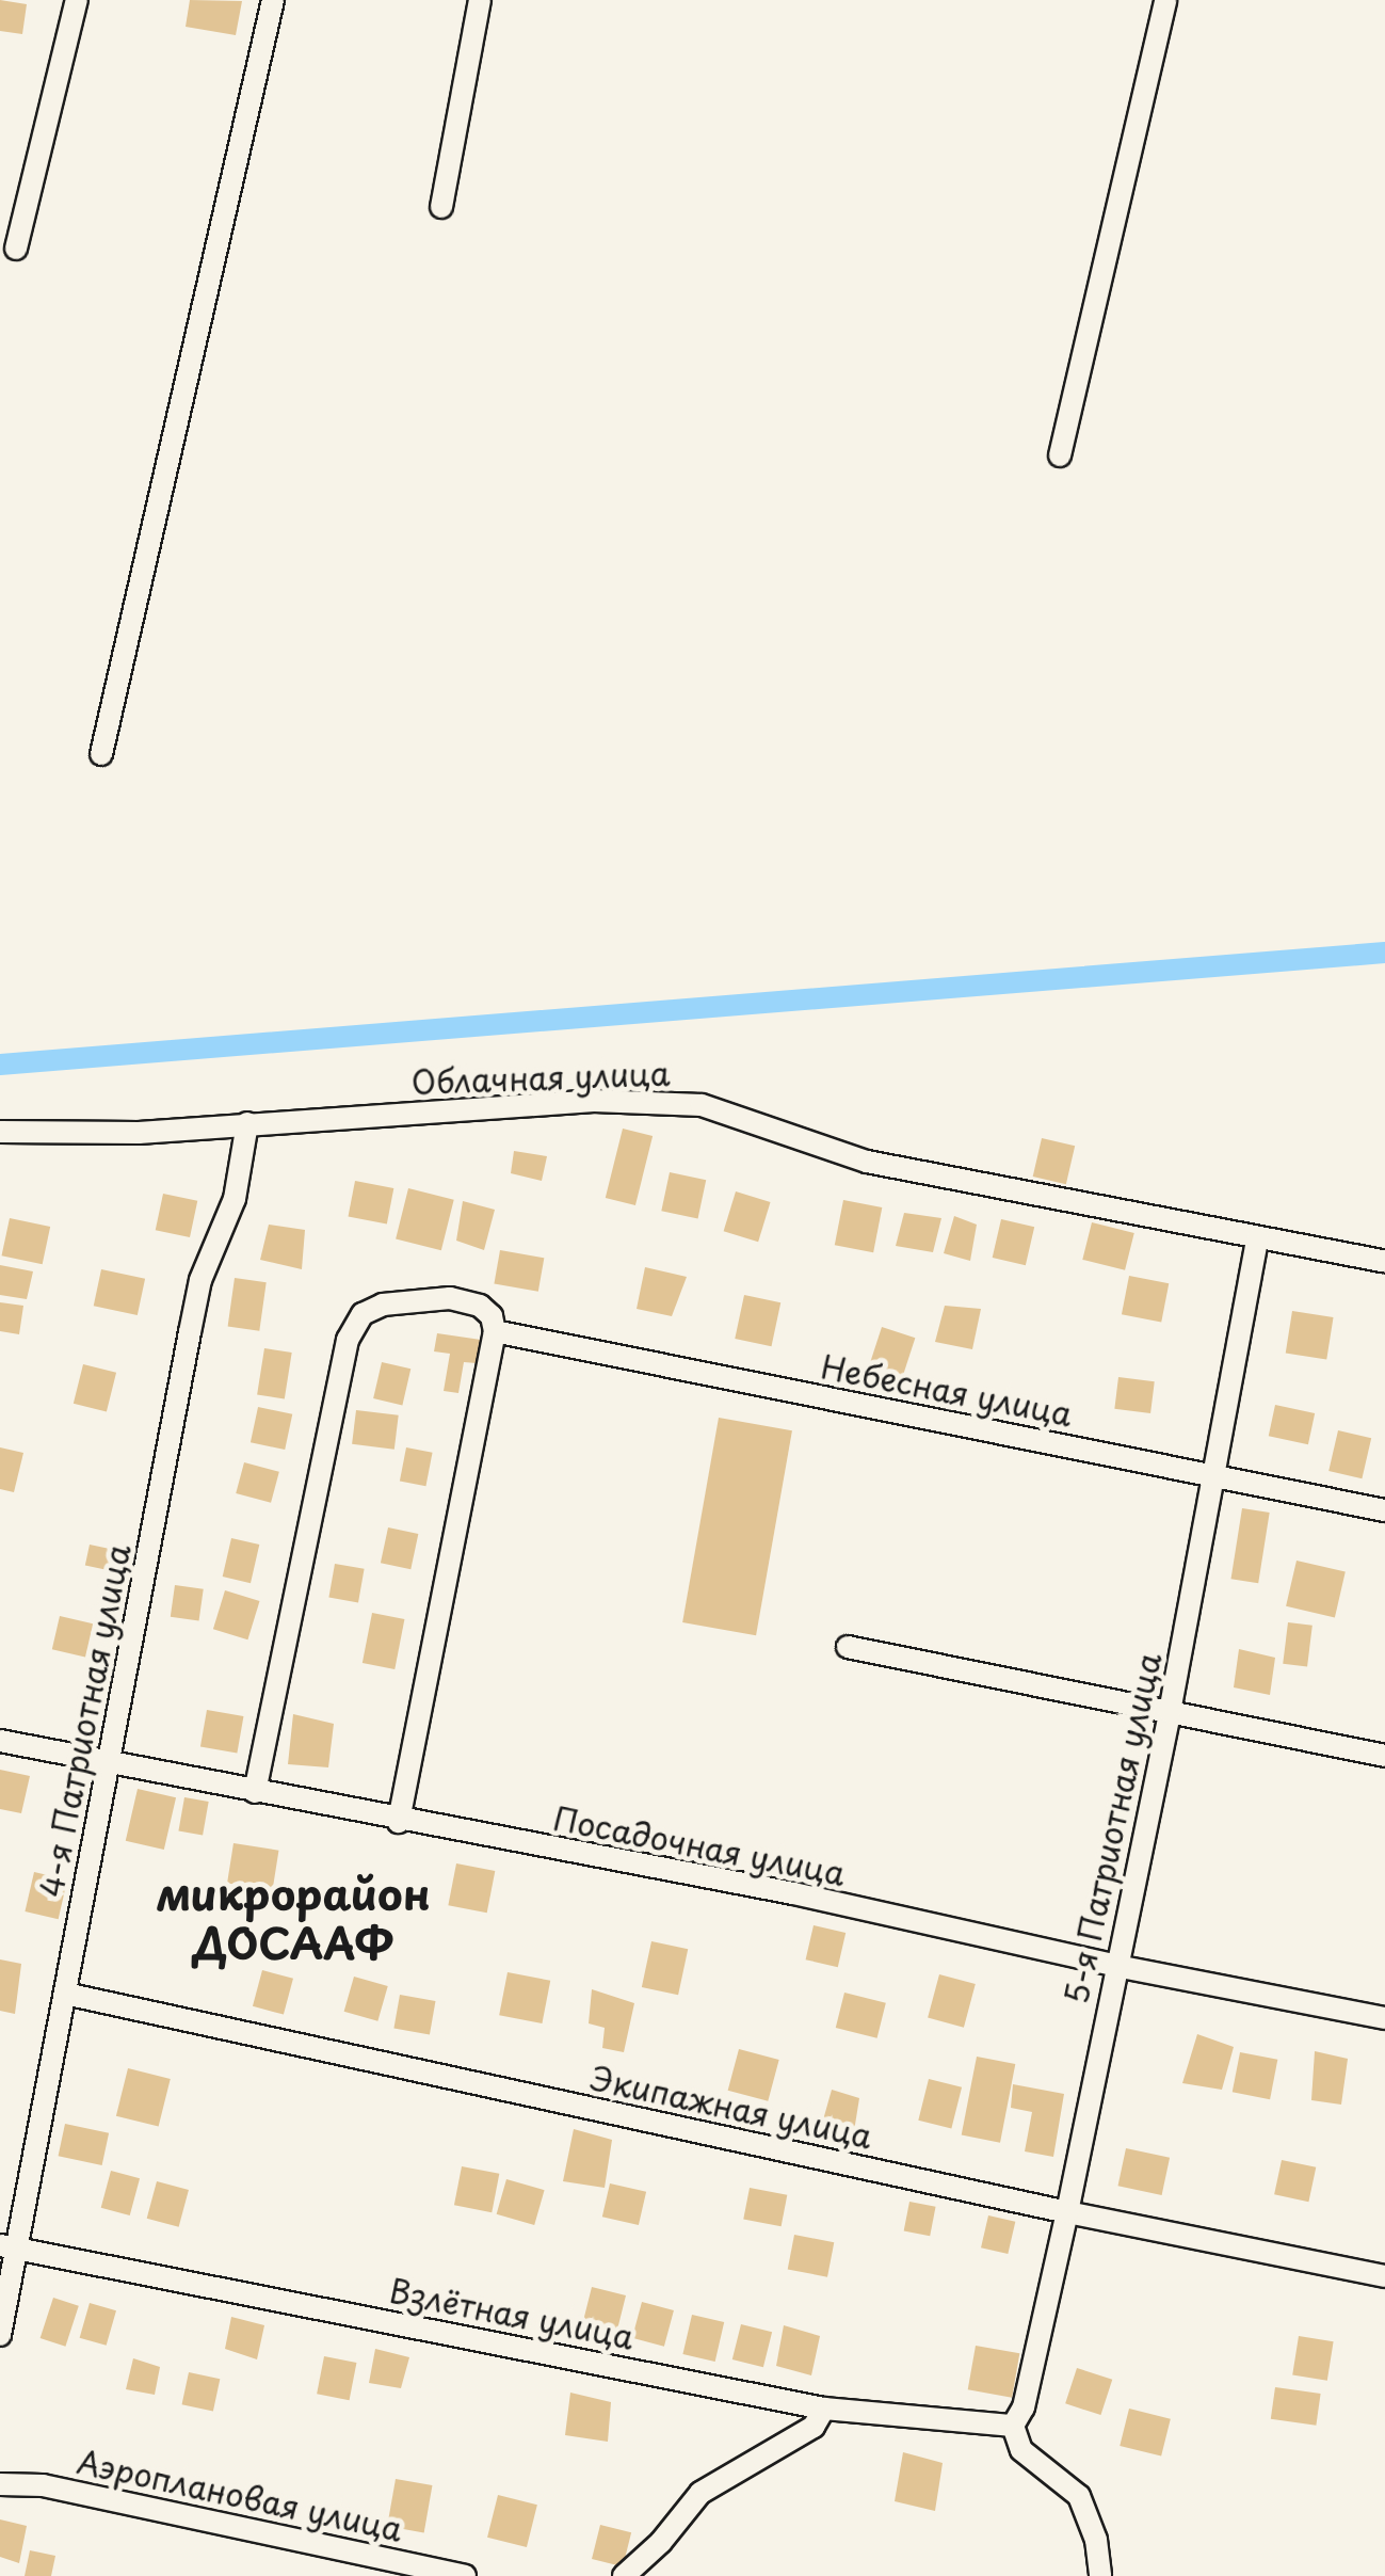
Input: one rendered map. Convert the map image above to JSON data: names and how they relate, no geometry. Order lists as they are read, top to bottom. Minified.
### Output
{"streets":{"street":["Облачная улица","Небесная улица","4-я Патриотная улица","5-я Патриотная улица","Посадочная улица","Экипажная улица","Взлётная улица","Аэроплановая улица"]},"crossings":[["Облачная улица","4-я Патриотная улица"],["Облачная улица","5-я Патриотная улица"],["Небесная улица","5-я Патриотная улица"],["4-я Патриотная улица","Посадочная улица"],["4-я Патриотная улица","Экипажная улица"],["4-я Патриотная улица","Взлётная улица"],["5-я Патриотная улица","Посадочная улица"],["5-я Патриотная улица","Экипажная улица"],["5-я Патриотная улица","Взлётная улица"]],"districts":["микрорайон ДОСААФ"]}
